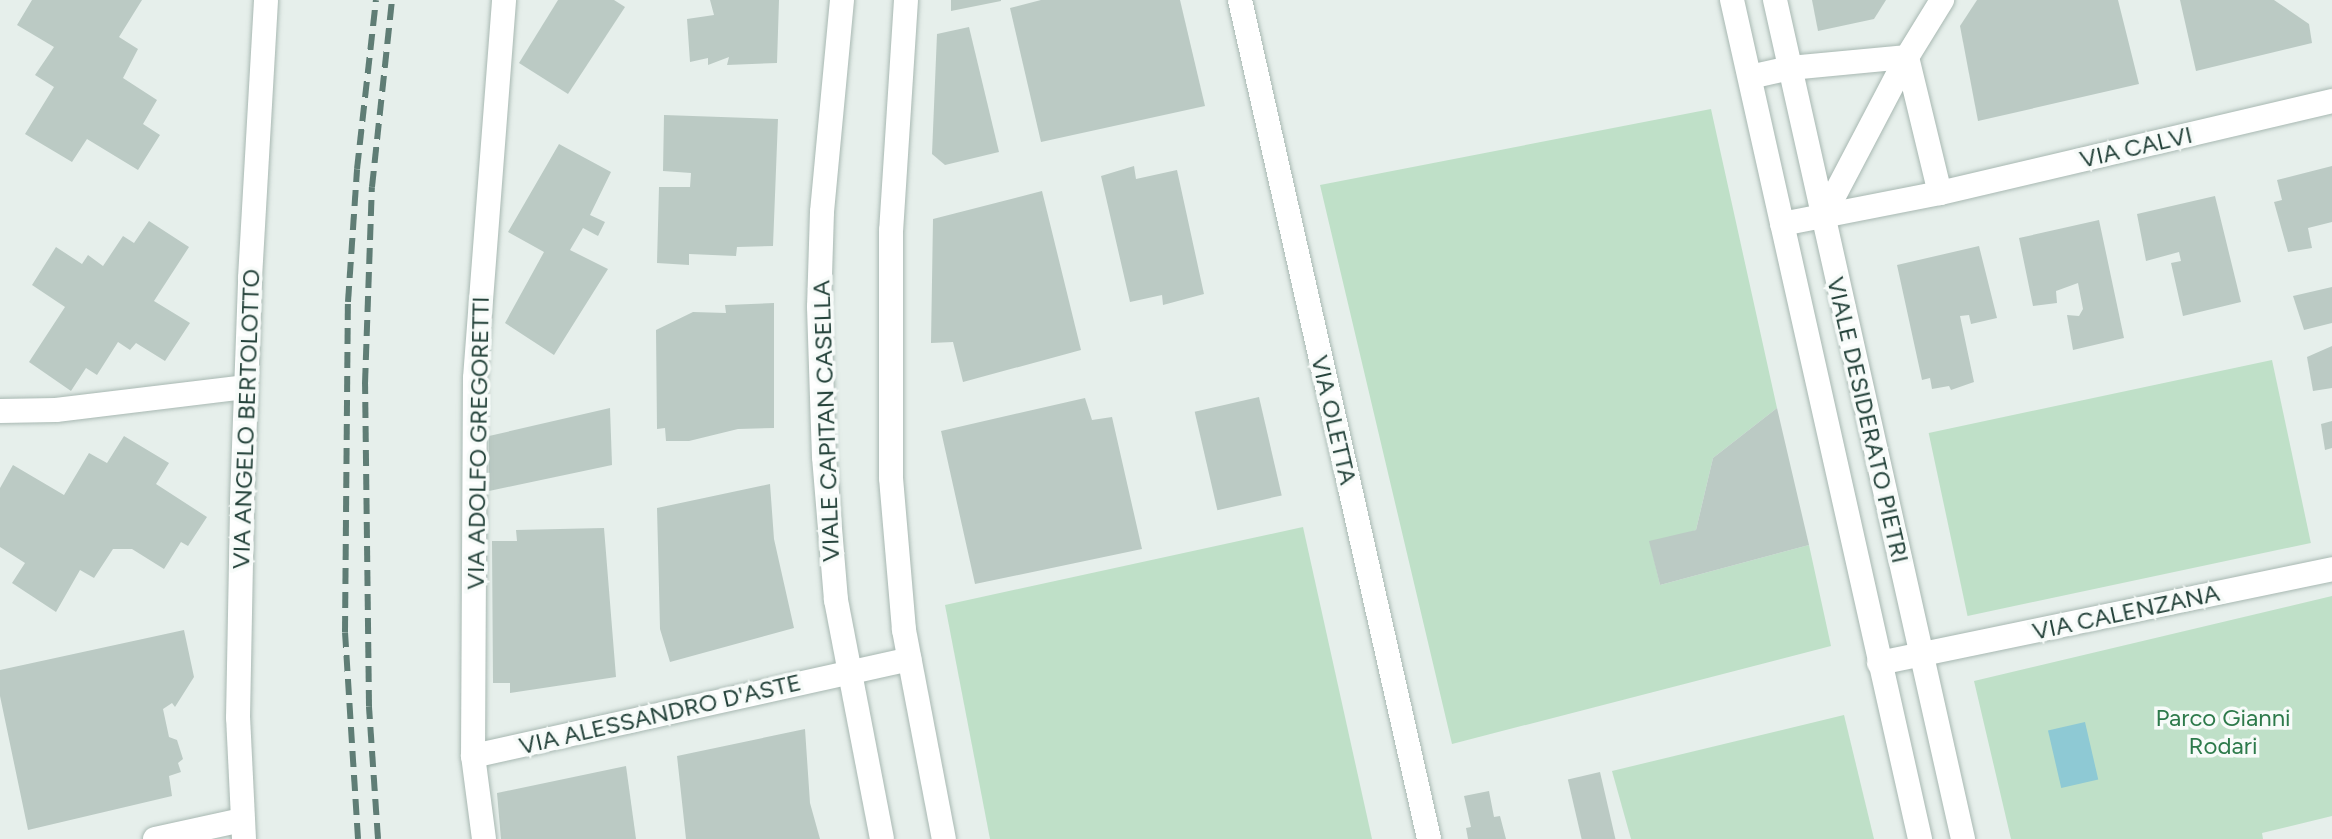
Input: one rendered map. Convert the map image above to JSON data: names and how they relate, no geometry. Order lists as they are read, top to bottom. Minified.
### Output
{"streets":{"street":["VIA CALVI","VIA ANGELO BERTOLOTTO","VIA OLETTA","VIALE DESIDERATO PIETRI","VIALE CAPITAN CASELLA","VIA ADOLFO GREGORETTI","VIA CALENZANA","VIA ALESSANDRO D'ASTE"]},"crossings":[["VIA CALVI","VIALE DESIDERATO PIETRI"],["VIALE DESIDERATO PIETRI","VIA CALENZANA"],["VIALE CAPITAN CASELLA","VIA ALESSANDRO D'ASTE"],["VIA ADOLFO GREGORETTI","VIA ALESSANDRO D'ASTE"]],"parks":["Parco Gianni Rodari"]}
